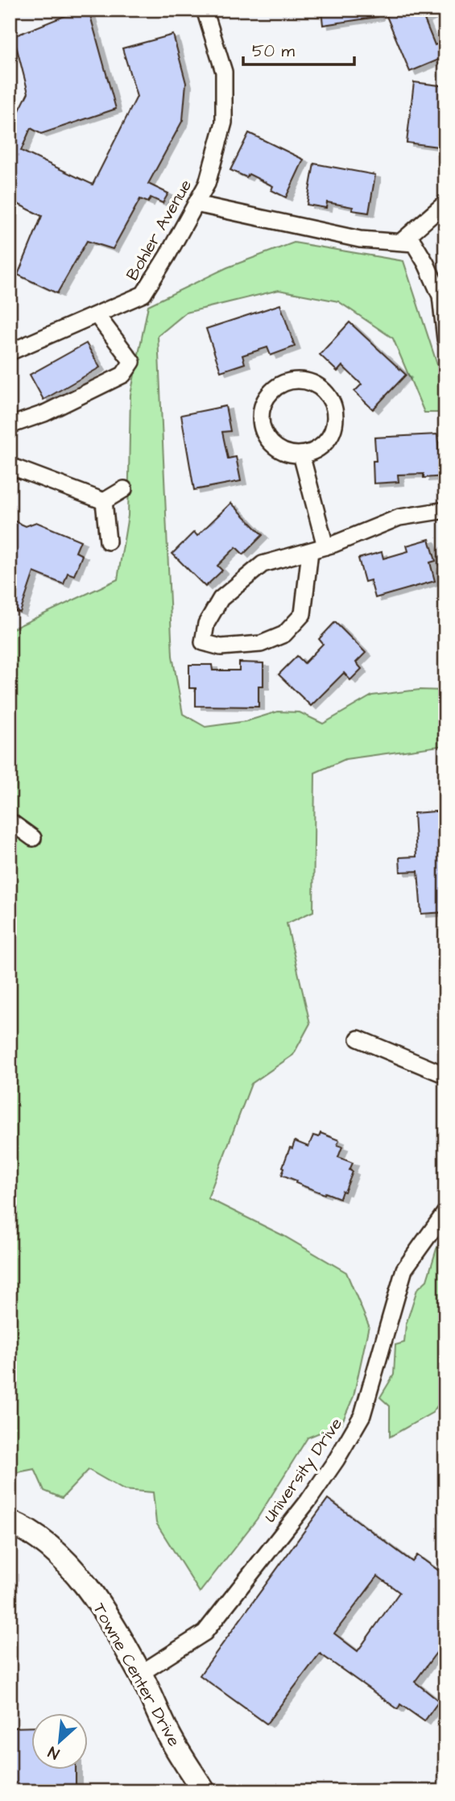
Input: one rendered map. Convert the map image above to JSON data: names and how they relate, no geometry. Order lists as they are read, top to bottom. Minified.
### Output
{"streets":{"main road":["Towne Center Drive"],"street":["Bohler Avenue","University Drive"]},"crossings":[["University Drive","Towne Center Drive"]],"scale_bar":"50 m","north":"bottom left"}
